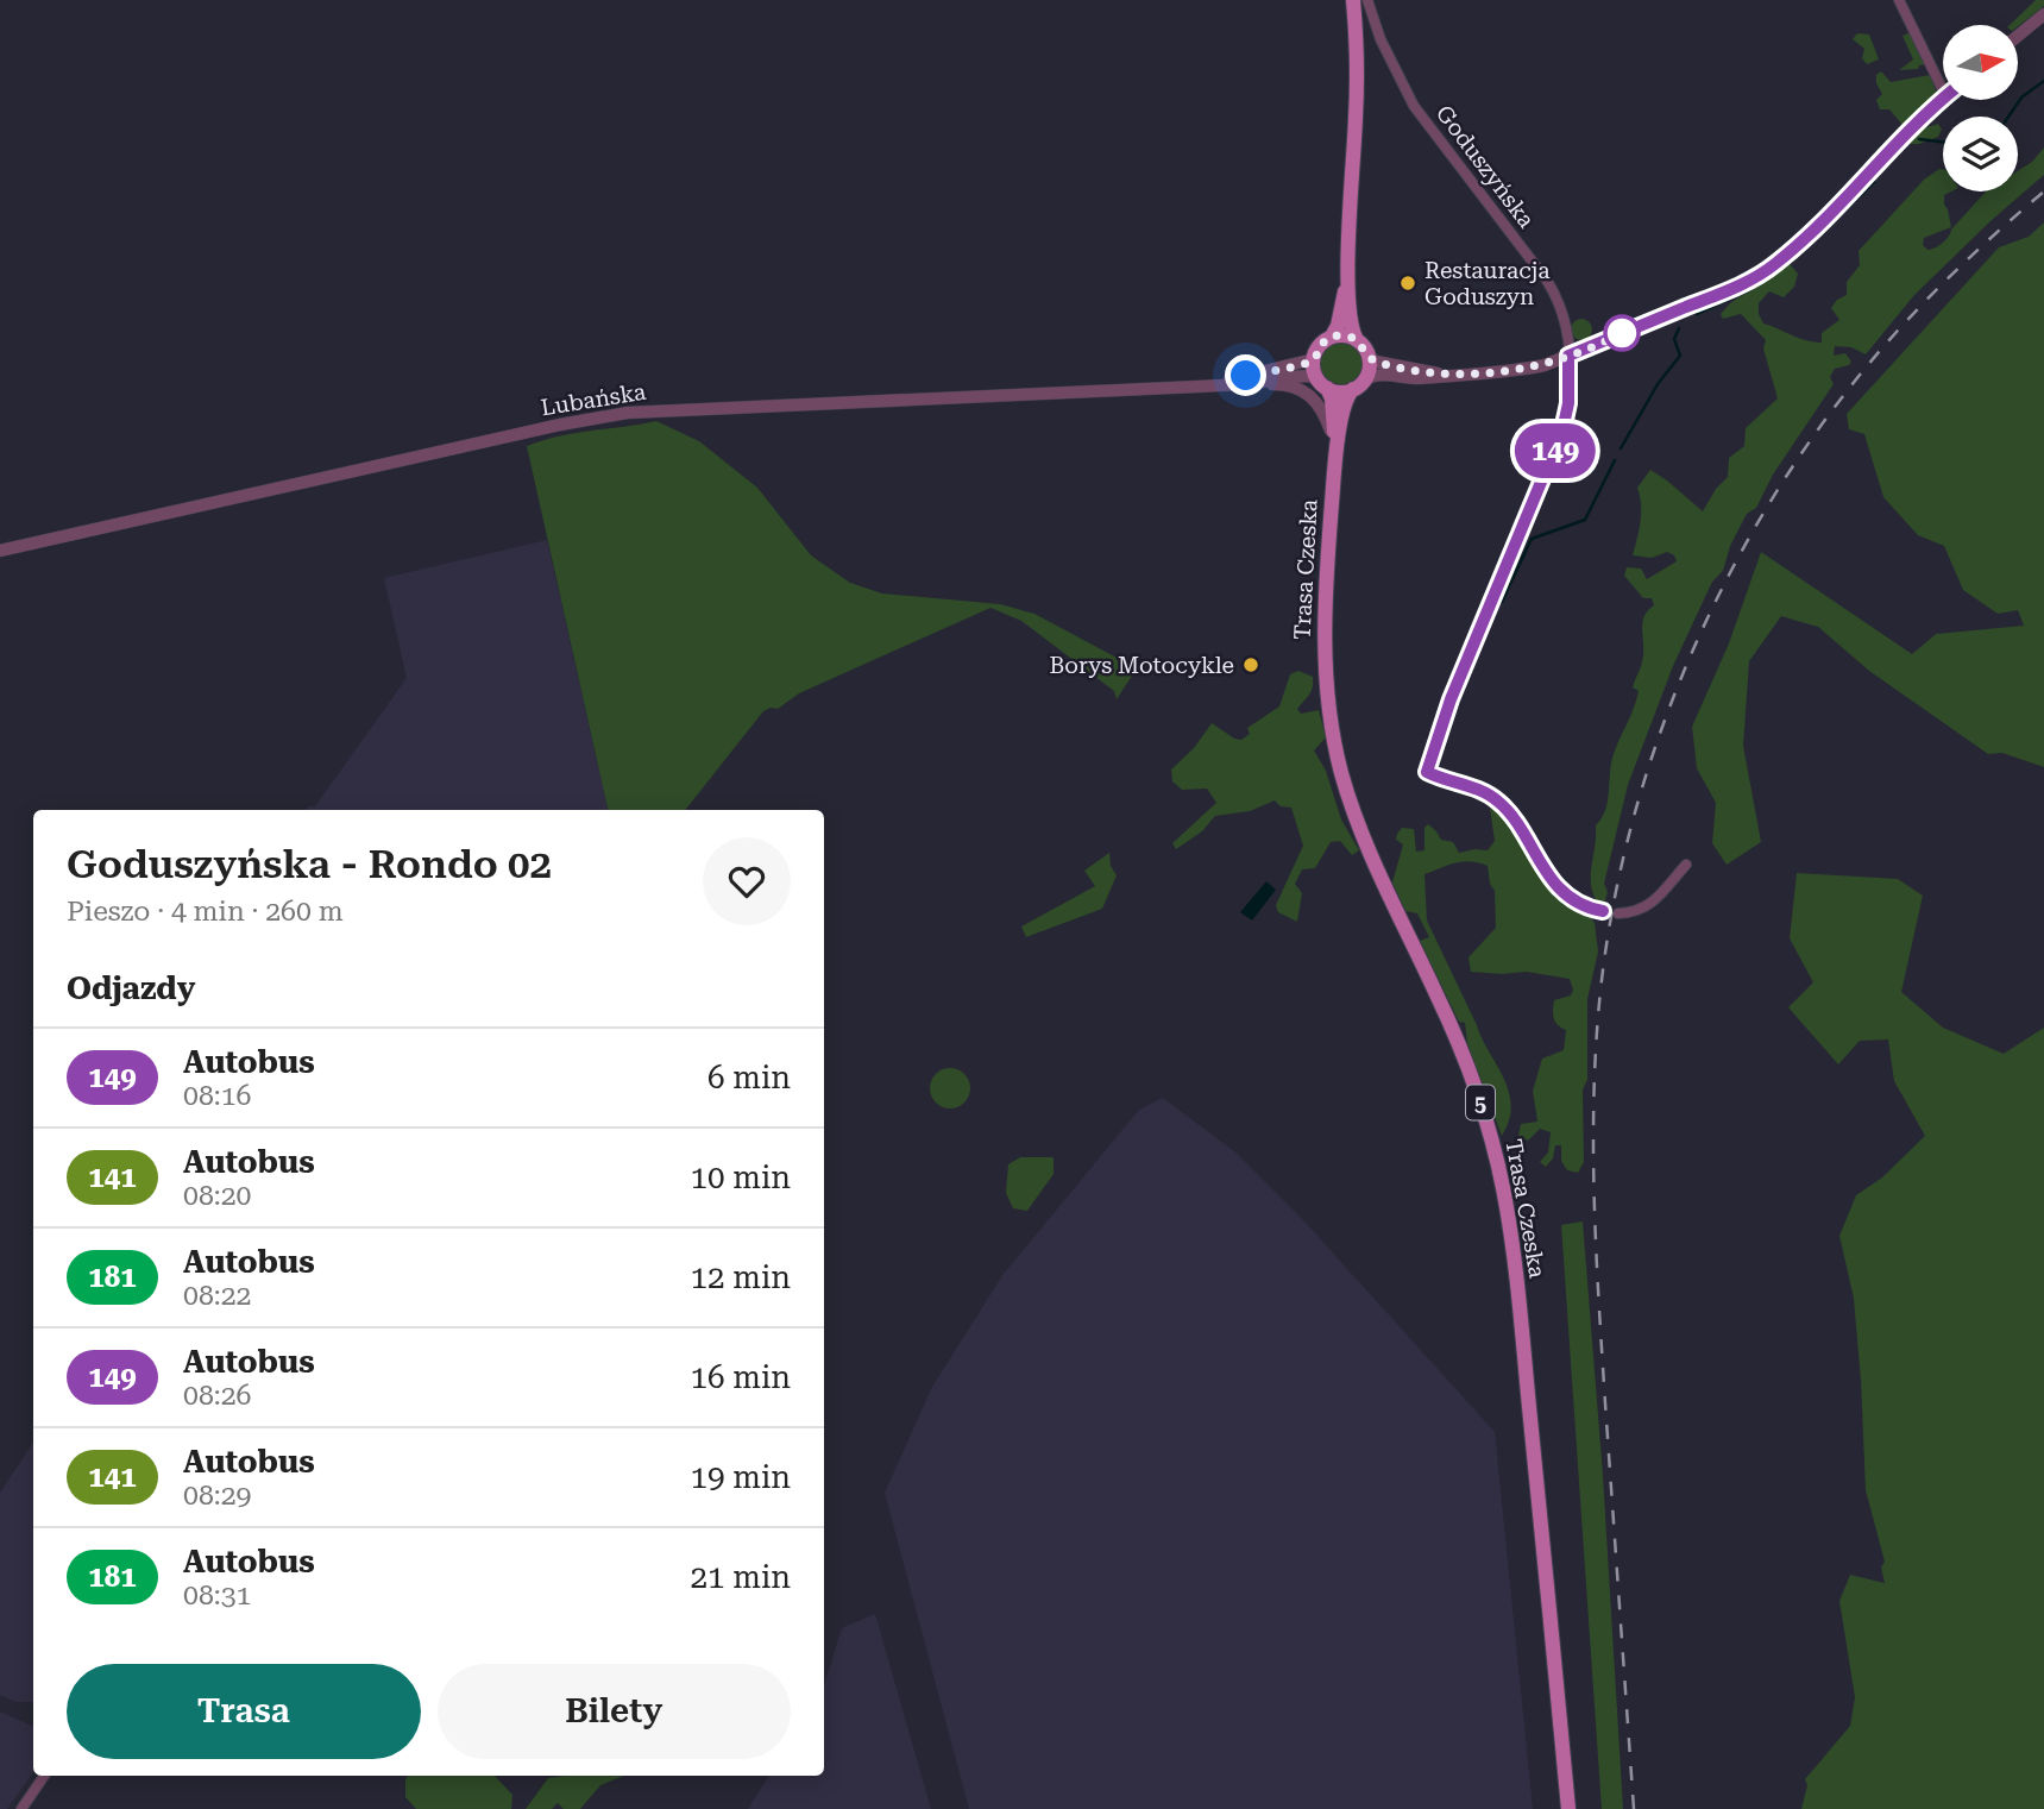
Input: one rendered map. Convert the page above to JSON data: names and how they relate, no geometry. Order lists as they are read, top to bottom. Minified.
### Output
{"streets":{"main road":["Trasa Czeska","5"],"street":["Goduszyńska","Lubańska"]},"crossings":[["Lubańska","Trasa Czeska"],["Lubańska","5"],["Trasa Czeska","5"]],"places":["Restauracja Goduszyn","Borys Motocykle"],"lines":["bus line 149"],"north":"right","page":{"on_map":"149","heading":[["Goduszyńska - Rondo 02","Pieszo · 4 min · 260 m"],"Odjazdy"],"list":[{"mark":"149","name":"Autobus","note":"08:16","value":"6 min"},{"mark":"141","name":"Autobus","note":"08:20","value":"10 min"},{"mark":"181","name":"Autobus","note":"08:22","value":"12 min"},{"mark":"149","name":"Autobus","note":"08:26","value":"16 min"},{"mark":"141","name":"Autobus","note":"08:29","value":"19 min"},{"mark":"181","name":"Autobus","note":"08:31","value":"21 min"}],"buttons":["Trasa","Bilety"]}}
